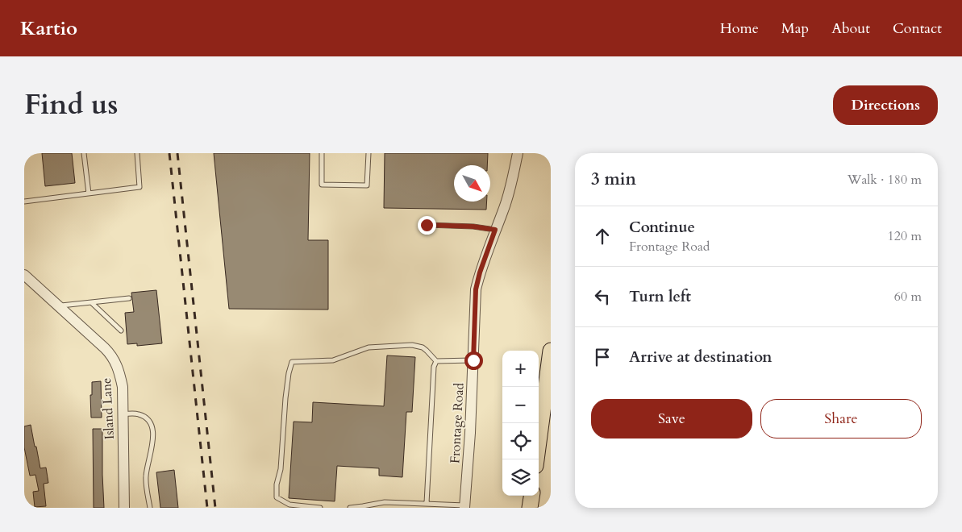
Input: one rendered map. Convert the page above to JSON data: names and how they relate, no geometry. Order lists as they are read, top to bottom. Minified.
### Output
{"streets":{"street":["Island Lane","Frontage Road"]},"north":"bottom right","page":{"header":"Kartio","nav":["Home","Map","About","Contact"],"title":"Find us","buttons":["Directions",["Save","Share"]],"heading":["3 min","Walk · 180 m"],"list":[["Continue","Frontage Road","120 m"],["Turn left","60 m"],"Arrive at destination"],"map_buttons":["+","−"]}}
